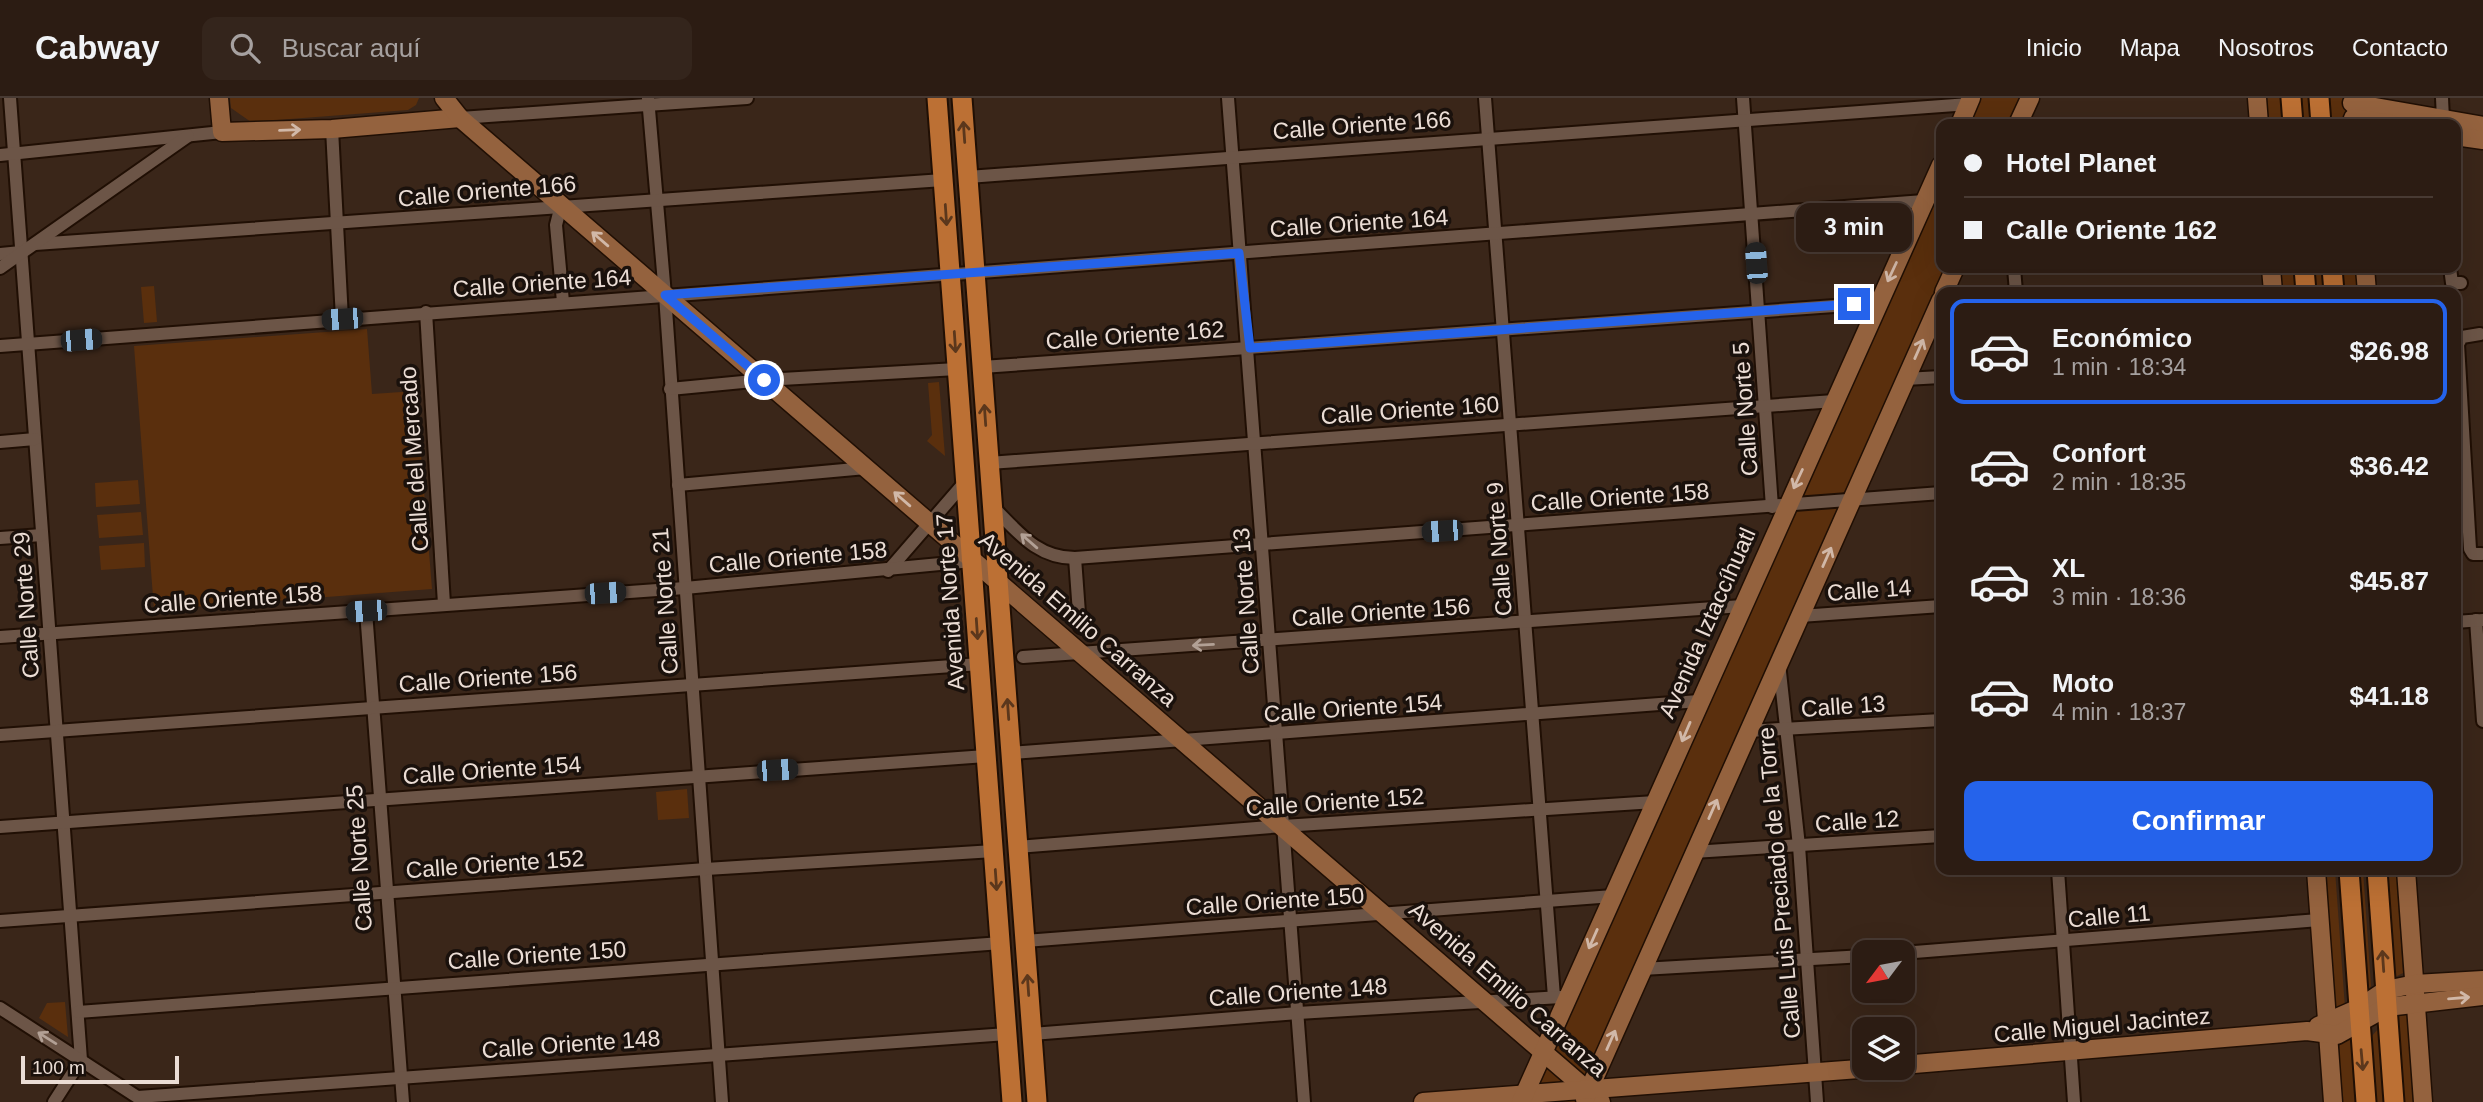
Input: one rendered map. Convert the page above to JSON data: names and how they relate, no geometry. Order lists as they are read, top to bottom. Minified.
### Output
{"streets":{"main road":["Avenida Norte 17"],"street":["Calle Oriente 166","Calle Oriente 164","Calle Oriente 162","Calle Norte 5","Calle Oriente 160","Calle del Mercado","Calle Oriente 158","Calle Norte 9","Calle 14","Calle Norte 21","Calle Norte 13","Calle Norte 29","Calle Oriente 156","Avenida Emilio Carranza","Avenida Iztaccíhuatl","Calle 13","Calle Oriente 154","Calle Oriente 152","Calle 12","Calle Norte 25","Calle Luis Preciado de la Torre","Calle Oriente 150","Calle 11","Calle Oriente 148","Calle Miguel Jacintez"]},"crossings":[["Calle Oriente 166","Calle Norte 5"],["Calle Oriente 166","Calle Norte 9"],["Calle Oriente 166","Calle Norte 21"],["Calle Oriente 166","Calle Norte 13"],["Calle Oriente 166","Avenida Norte 17"],["Calle Oriente 166","Avenida Emilio Carranza"],["Calle Oriente 164","Calle Norte 5"],["Calle Oriente 164","Calle del Mercado"],["Calle Oriente 164","Calle Norte 9"],["Calle Oriente 164","Calle Norte 21"],["Calle Oriente 164","Calle Norte 13"],["Calle Oriente 164","Avenida Norte 17"],["Calle Oriente 164","Calle Norte 29"],["Calle Oriente 164","Avenida Emilio Carranza"],["Calle Oriente 164","Avenida Iztaccíhuatl"],["Calle Oriente 162","Calle Norte 5"],["Calle Oriente 162","Calle Norte 9"],["Calle Oriente 162","Calle Norte 13"],["Calle Oriente 162","Avenida Iztaccíhuatl"],["Calle Norte 5","Calle Oriente 160"],["Calle Norte 5","Calle Oriente 158"],["Calle Norte 5","Avenida Iztaccíhuatl"],["Calle Oriente 160","Calle Norte 9"],["Calle Oriente 160","Calle Norte 13"],["Calle Oriente 160","Avenida Iztaccíhuatl"],["Calle del Mercado","Calle Oriente 158"],["Calle Oriente 158","Calle Norte 9"],["Calle Oriente 158","Calle Norte 21"],["Calle Oriente 158","Calle Norte 13"],["Calle Oriente 158","Avenida Norte 17"],["Calle Oriente 158","Calle Norte 29"],["Calle Oriente 158","Avenida Emilio Carranza"],["Calle Oriente 158","Avenida Iztaccíhuatl"],["Calle Oriente 158","Calle Norte 25"],["Calle Norte 9","Calle Oriente 156"],["Calle Norte 9","Avenida Iztaccíhuatl"],["Calle Norte 9","Calle Oriente 154"],["Calle Norte 9","Calle Oriente 152"],["Calle Norte 9","Calle Oriente 150"],["Calle Norte 9","Calle Oriente 148"],["Calle Norte 21","Calle Oriente 156"],["Calle Norte 21","Avenida Emilio Carranza"],["Calle Norte 21","Calle Oriente 154"],["Calle Norte 21","Calle Oriente 152"],["Calle Norte 21","Calle Oriente 150"],["Calle Norte 21","Calle Oriente 148"],["Calle Norte 13","Calle Oriente 156"],["Calle Norte 13","Avenida Emilio Carranza"],["Calle Norte 13","Calle Oriente 154"],["Calle Norte 13","Calle Oriente 152"],["Calle Norte 13","Calle Oriente 150"],["Calle Norte 13","Calle Oriente 148"],["Avenida Norte 17","Calle Oriente 156"],["Avenida Norte 17","Avenida Emilio Carranza"],["Avenida Norte 17","Calle Oriente 154"],["Avenida Norte 17","Calle Oriente 152"],["Avenida Norte 17","Calle Oriente 150"],["Avenida Norte 17","Calle Oriente 148"],["Calle Norte 29","Calle Oriente 156"],["Calle Norte 29","Calle Oriente 154"],["Calle Norte 29","Calle Oriente 152"],["Calle Norte 29","Calle Oriente 150"],["Calle Oriente 156","Avenida Emilio Carranza"],["Calle Oriente 156","Avenida Iztaccíhuatl"],["Calle Oriente 156","Calle Norte 25"],["Avenida Emilio Carranza","Avenida Iztaccíhuatl"],["Avenida Emilio Carranza","Calle Oriente 154"],["Avenida Emilio Carranza","Calle Oriente 152"],["Avenida Emilio Carranza","Calle Oriente 150"],["Avenida Emilio Carranza","Calle Oriente 148"],["Avenida Iztaccíhuatl","Calle Oriente 154"],["Avenida Iztaccíhuatl","Calle Oriente 152"],["Avenida Iztaccíhuatl","Calle Oriente 150"],["Avenida Iztaccíhuatl","Calle Oriente 148"],["Calle 13","Calle Luis Preciado de la Torre"],["Calle Oriente 154","Calle Norte 25"],["Calle Oriente 152","Calle Norte 25"],["Calle 12","Calle Luis Preciado de la Torre"],["Calle Norte 25","Calle Oriente 150"],["Calle Norte 25","Calle Oriente 148"]],"scale_bar":"100 m","north":"bottom left","page":{"header":"Cabway","search":"Buscar aquí","nav":["Inicio","Mapa","Nosotros","Contacto"],"banner":["Hotel Planet","Calle Oriente 162"],"bubble":"3 min","list":[{"name":"Económico","note":"1 min · 18:34","value":"$26.98"},{"name":"Confort","note":"2 min · 18:35","value":"$36.42"},{"name":"XL","note":"3 min · 18:36","value":"$45.87"},{"name":"Moto","note":"4 min · 18:37","value":"$41.18"}],"buttons":"Confirmar","scale":"100 m"}}
